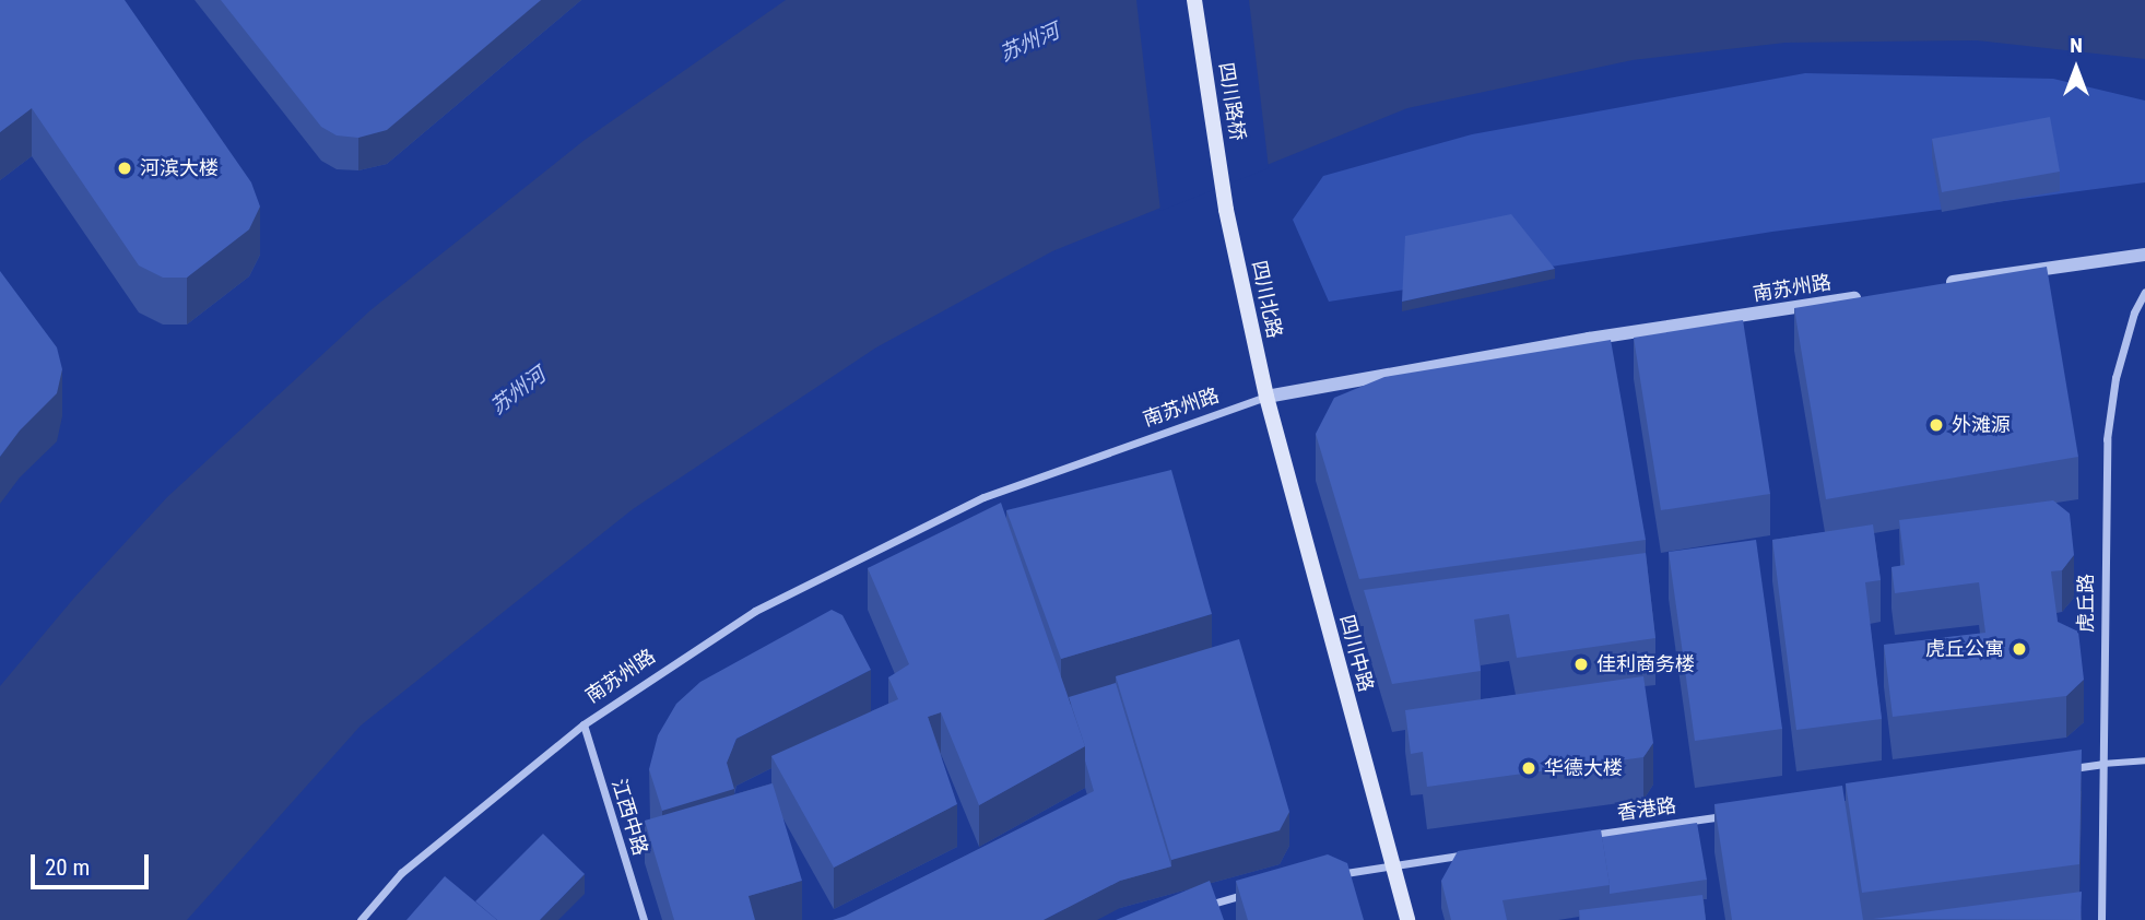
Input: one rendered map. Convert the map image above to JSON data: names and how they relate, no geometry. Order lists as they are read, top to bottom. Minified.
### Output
{"streets":{"main road":["四川路桥","四川北路","四川中路"],"street":["南苏州路","虎丘路","香港路","江西中路"]},"crossings":[["四川路桥","四川北路"],["南苏州路","四川北路"],["南苏州路","四川中路"],["南苏州路","江西中路"],["四川北路","四川中路"]],"water":["苏州河"],"places":["河滨大楼","外滩源","虎丘公寓","佳利商务楼","华德大楼"],"scale_bar":"20 m","north":"top"}
